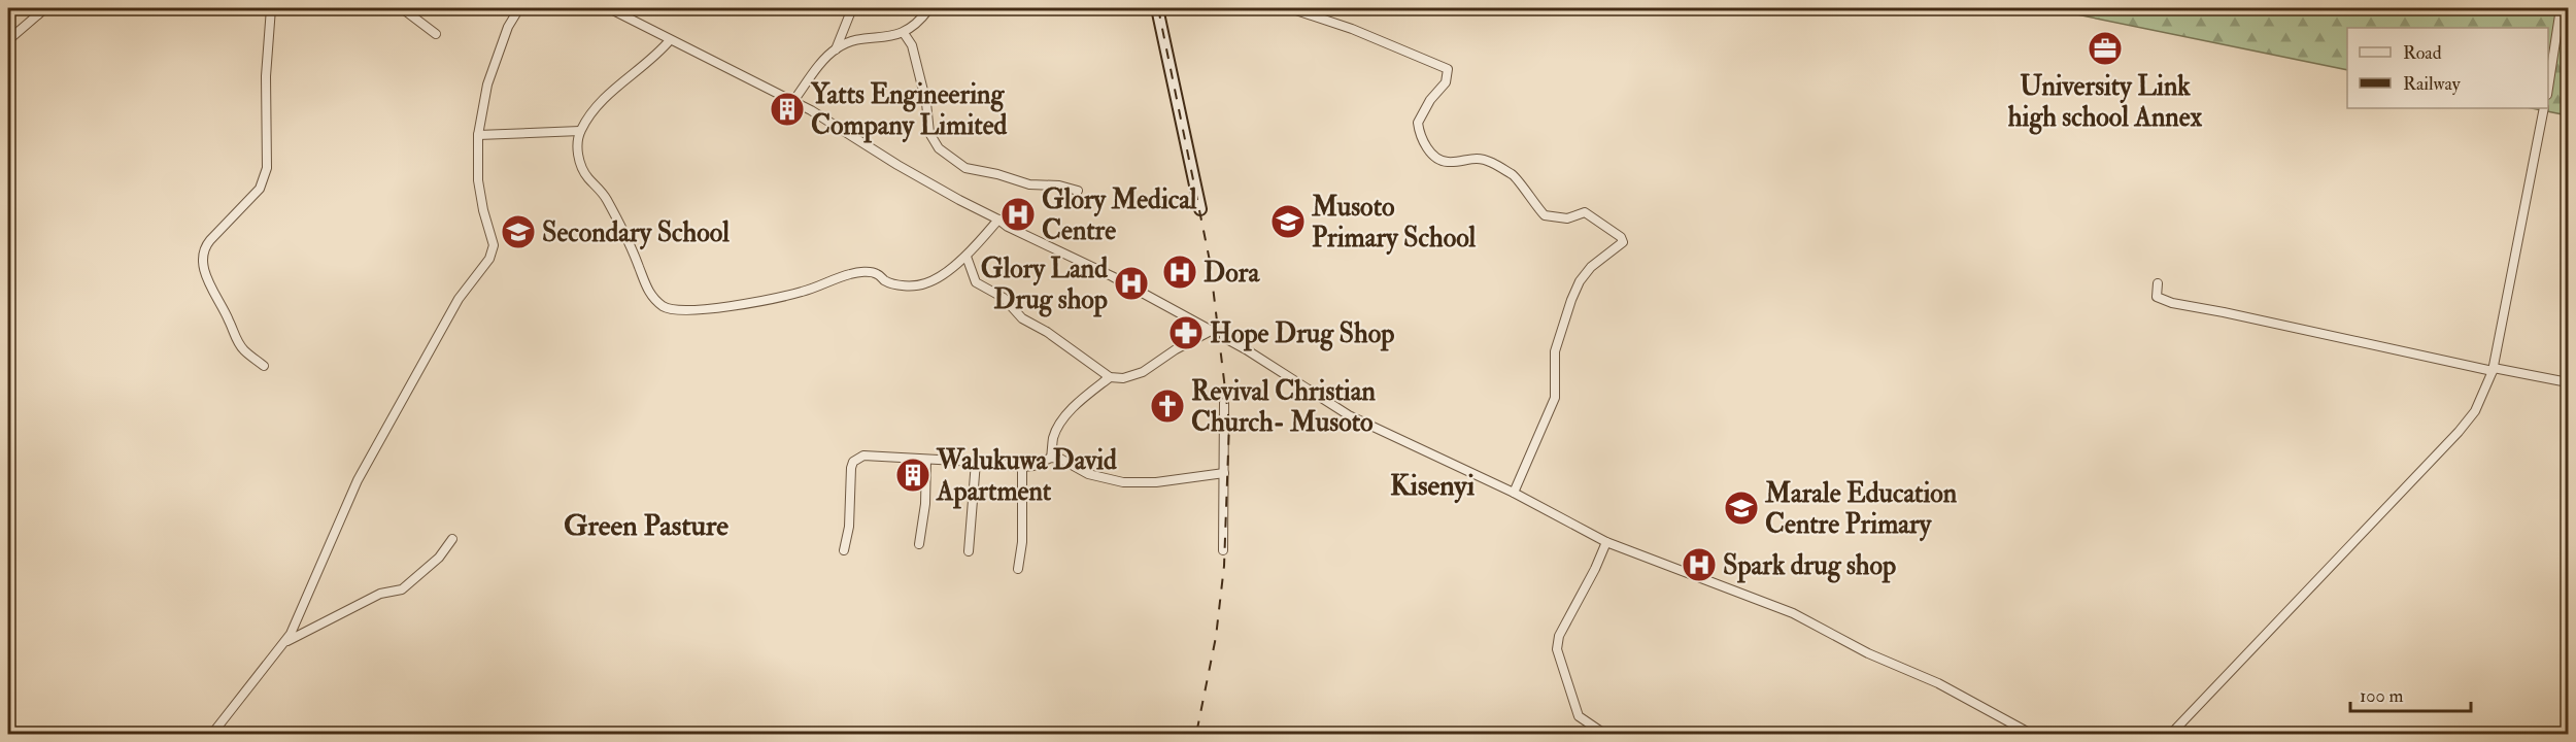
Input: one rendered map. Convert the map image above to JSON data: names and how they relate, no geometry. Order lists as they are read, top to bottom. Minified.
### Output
{"districts":["Kisenyi","Green Pasture"],"places":{"office":["University Link high school Annex"],"building":["Yatts Engineering Company Limited","Walukuwa David Apartment"],"hospital":["Glory Medical Centre","Dora","Glory Land Drug shop","Spark drug shop"],"school or university":["Musoto Primary School","Secondary School","Marale Education Centre Primary"],"pharmacy":["Hope Drug Shop"],"church":["Revival Christian Church- Musoto"]},"legend":["Road","Railway"],"scale_bar":"100 m"}
